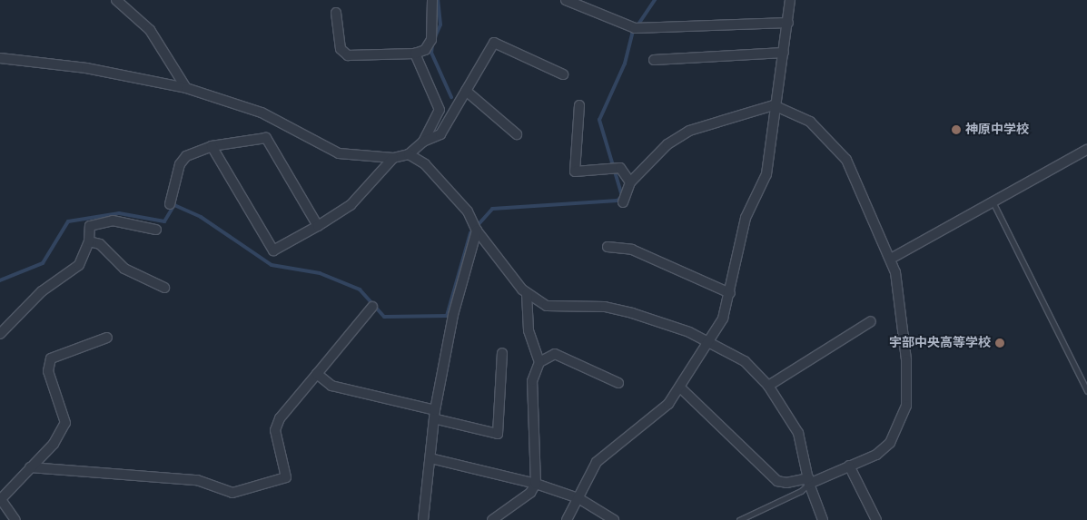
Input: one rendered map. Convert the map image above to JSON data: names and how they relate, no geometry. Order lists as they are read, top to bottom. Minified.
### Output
{"places":["神原中学校","宇部中央高等学校"]}
